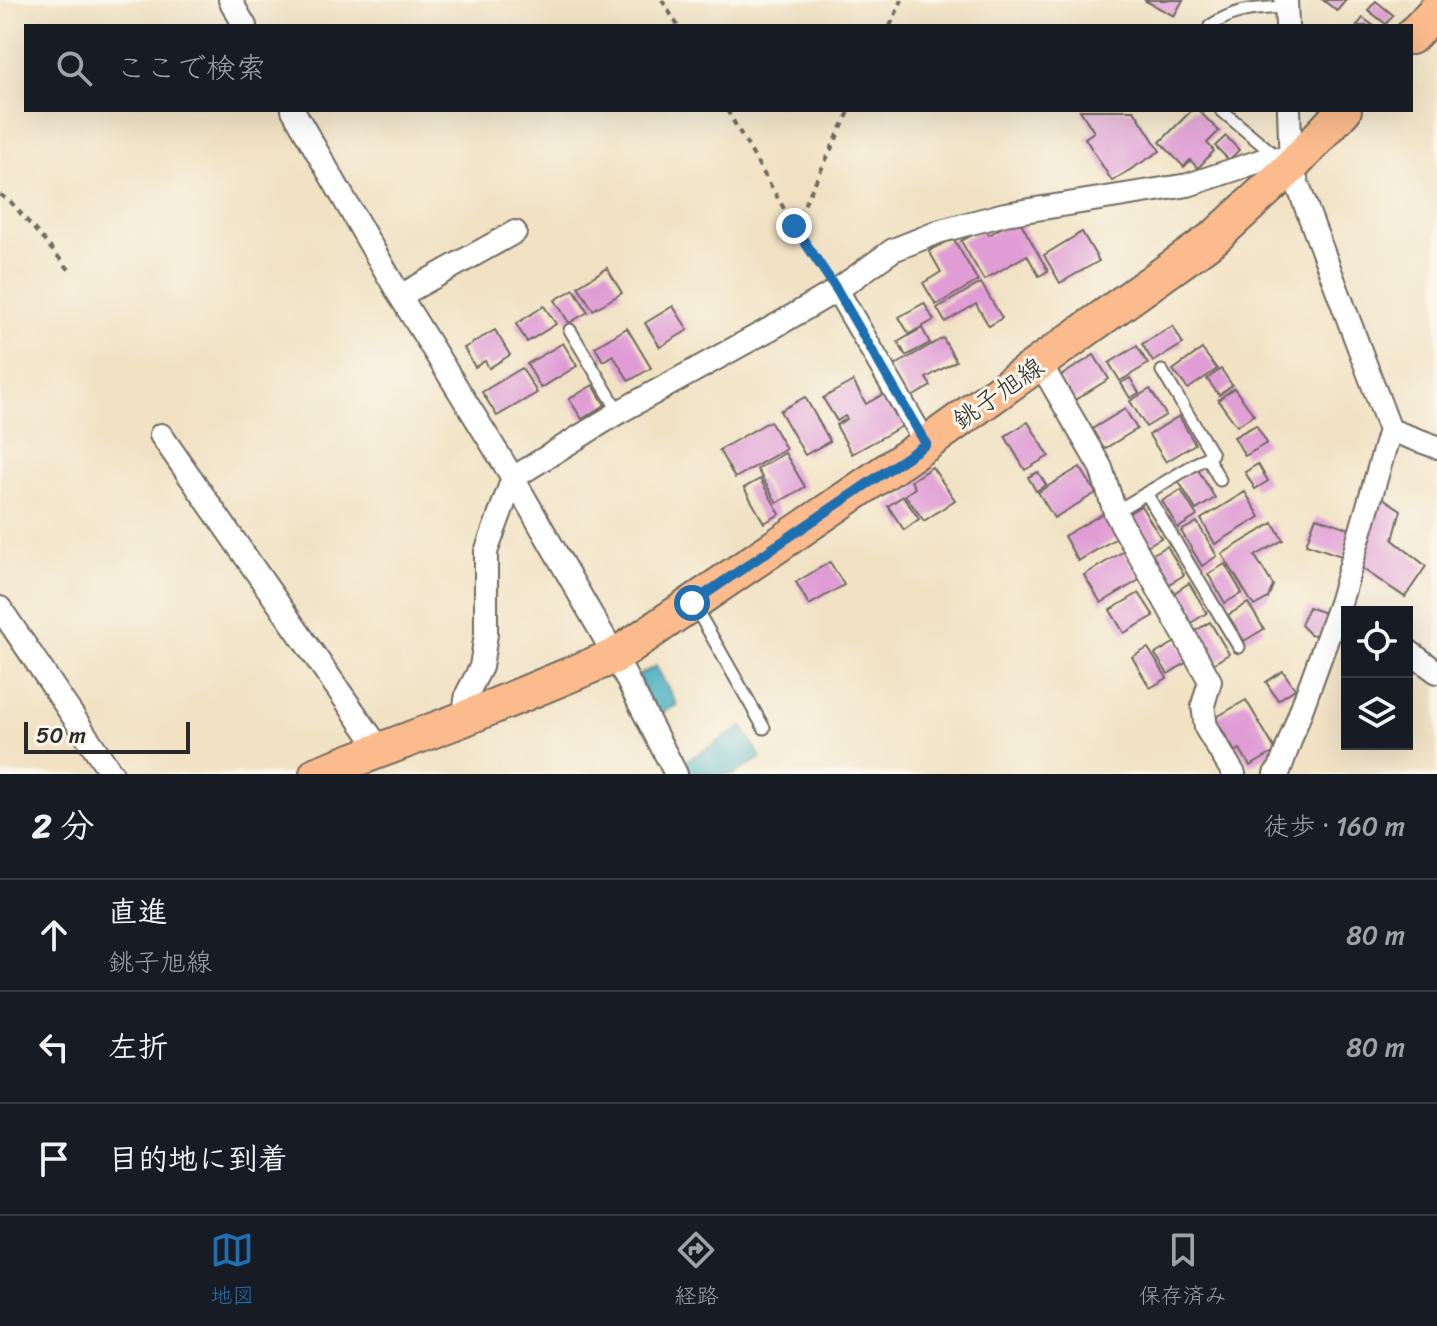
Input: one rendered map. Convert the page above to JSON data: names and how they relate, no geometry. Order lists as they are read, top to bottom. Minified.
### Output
{"streets":{"main road":["銚子旭線"]},"scale_bar":"50 m","page":{"search":"ここで検索","scale":"50 m","heading":["2 分","徒歩 · 160 m"],"list":[["直進","銚子旭線","80 m"],["左折","80 m"],"目的地に到着"],"nav":["地図","経路","保存済み"]}}
